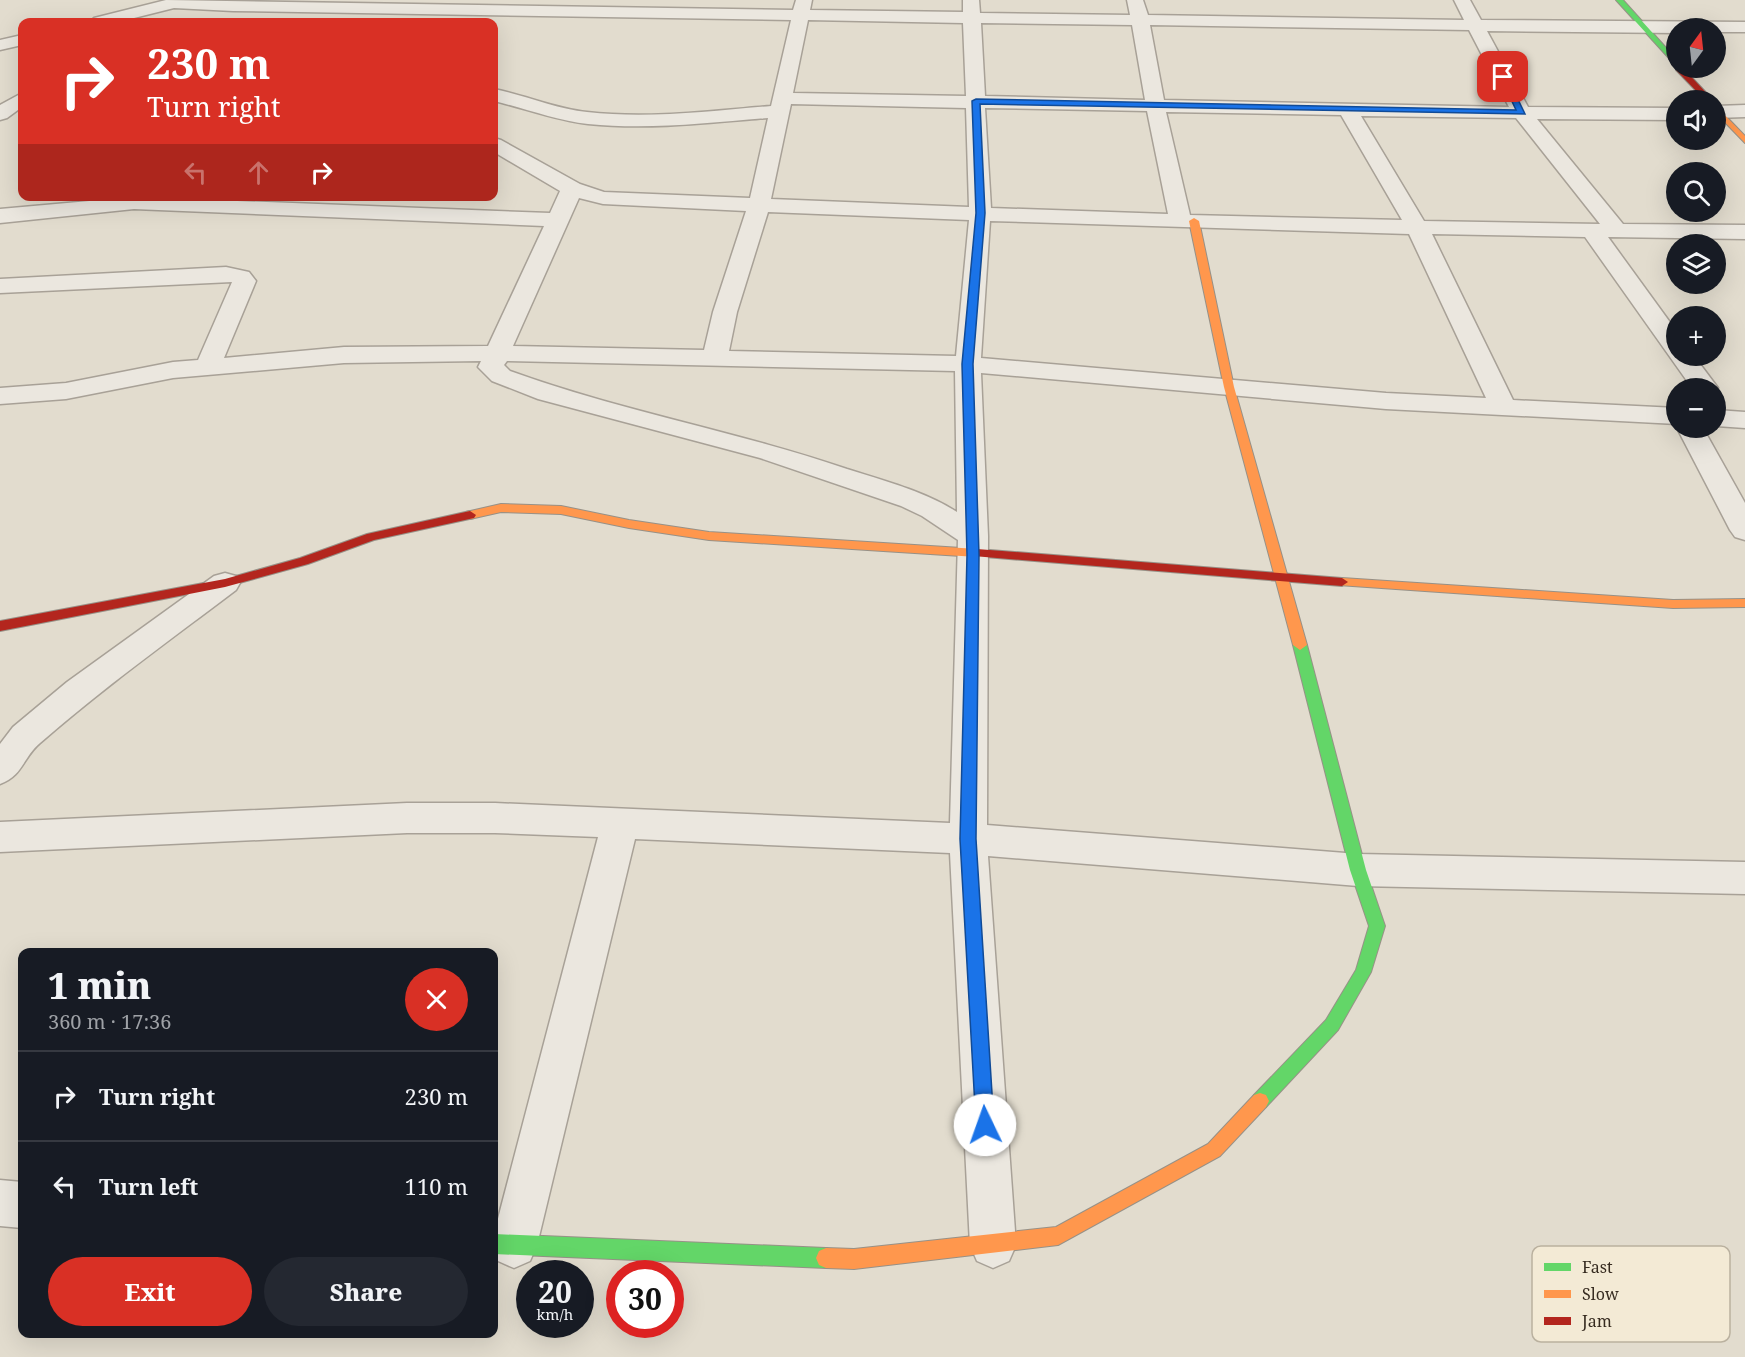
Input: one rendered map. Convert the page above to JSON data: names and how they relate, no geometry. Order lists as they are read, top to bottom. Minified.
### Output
{"legend":["Fast","Slow","Jam"],"north":"top","page":{"map_buttons":["+","−"],"turn":["230 m","Turn right"],"heading":["1 min","360 m · 17:36"],"list":[{"name":"Turn right","value":"230 m"},{"name":"Turn left","value":"110 m"}],"buttons":["Exit","Share"],"speed":"20 km/h","limit":"30"}}
